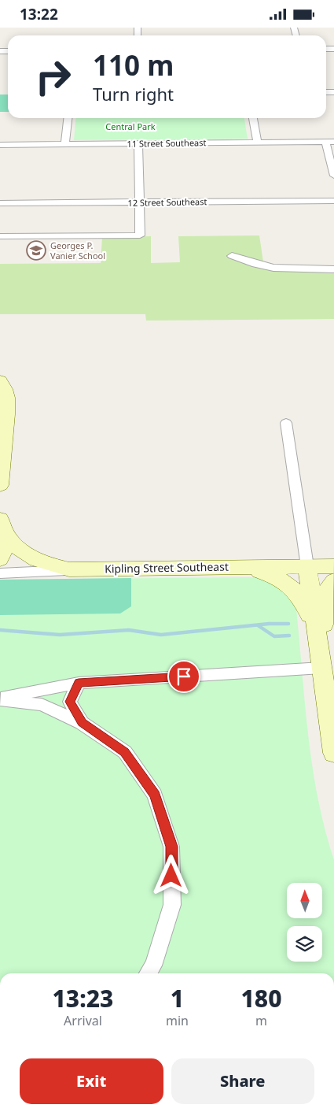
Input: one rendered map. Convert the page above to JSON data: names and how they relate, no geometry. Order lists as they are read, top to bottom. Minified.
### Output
{"streets":{"street":["11 Street Southeast","12 Street Southeast","Kipling Street Southeast"]},"parks":["Central Park"],"places":{"school or university":["Georges P. Vanier School"]},"north":"top","page":{"status":"13:22","turn":["110 m","Turn right"],"eta":["13:23","Arrival","1","min","180","m"],"buttons":["Exit","Share"]}}
